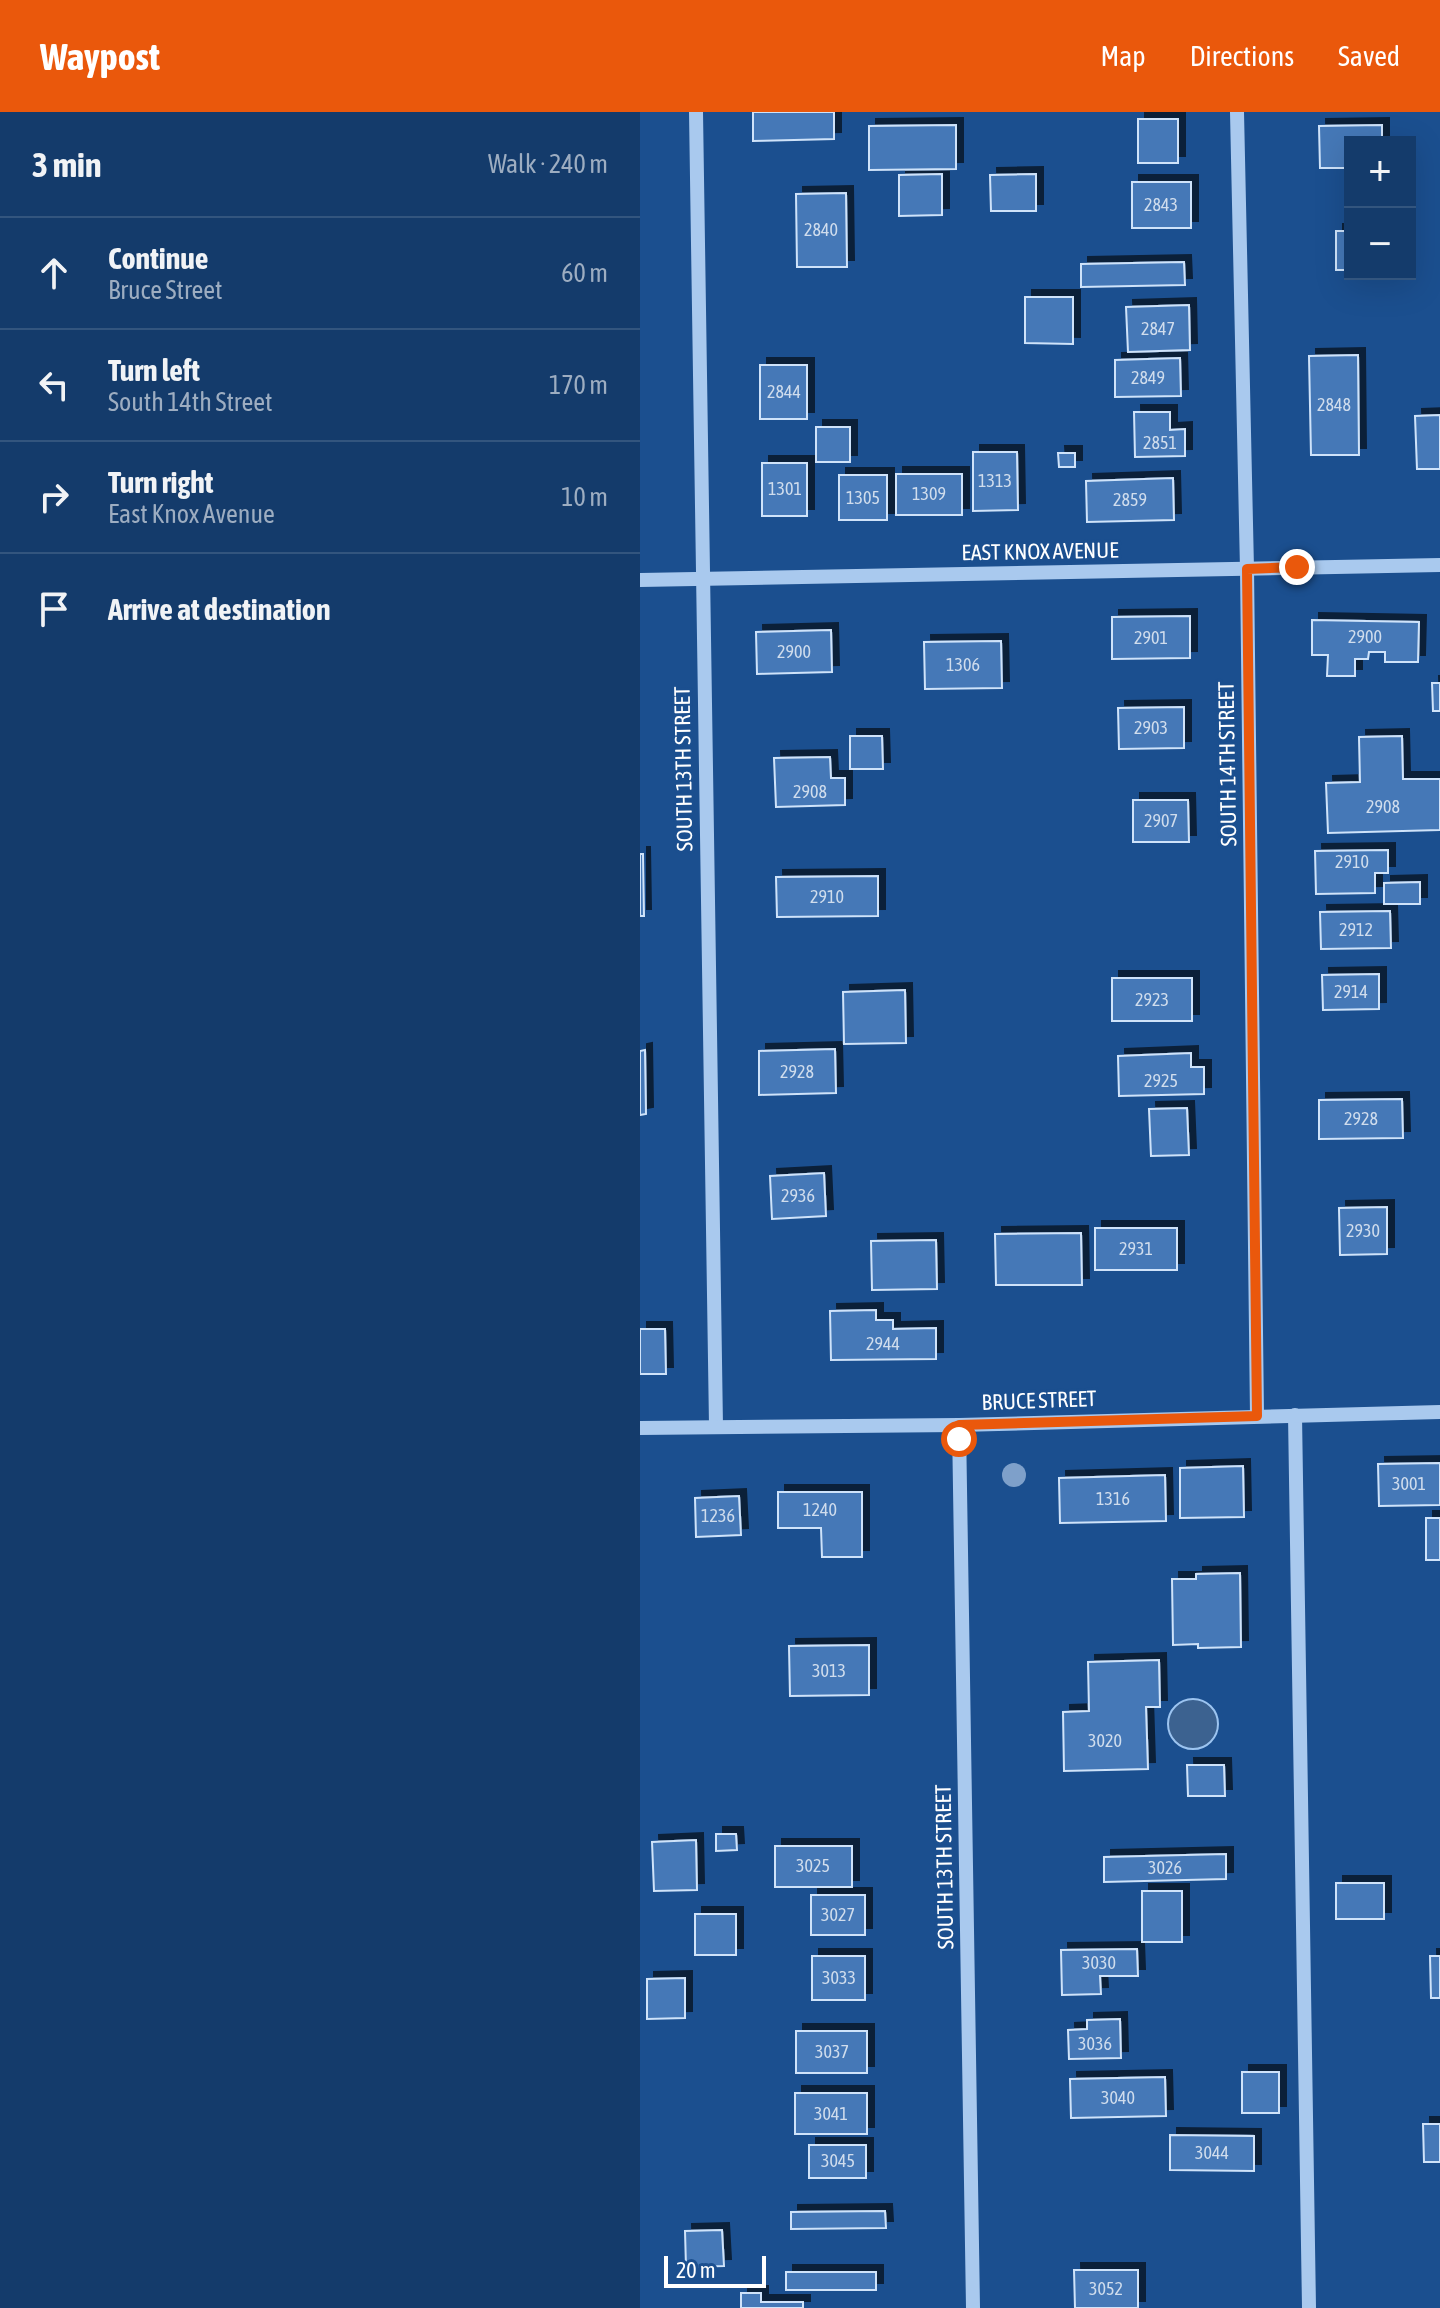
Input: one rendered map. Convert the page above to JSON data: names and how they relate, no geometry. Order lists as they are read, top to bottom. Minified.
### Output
{"streets":{"street":["EAST KNOX AVENUE","SOUTH 14TH STREET","SOUTH 13TH STREET","BRUCE STREET"]},"crossings":[["EAST KNOX AVENUE","SOUTH 14TH STREET"],["EAST KNOX AVENUE","SOUTH 13TH STREET"],["SOUTH 14TH STREET","BRUCE STREET"],["SOUTH 13TH STREET","BRUCE STREET"]],"house_numbers":["2843","2840","2847","2849","2844","2848","2851","1313","1301","1309","1305","2859","2900","2901","2900","1306","2903","2908","2908","2907","2910","2910","2912","2914","2923","2928","2925","2928","2936","2930","2931","2944","3001","1316","1240","1236","3013","3020","3025","3026","3027","3030","3033","3036","3037","3040","3041","3044","3045","3052"],"scale_bar":"20 m","page":{"header":"Waypost","nav":["Map","Directions","Saved"],"heading":["3 min","Walk · 240 m"],"map_buttons":["+","−"],"list":[["Continue","Bruce Street","60 m"],["Turn left","South 14th Street","170 m"],["Turn right","East Knox Avenue","10 m"],"Arrive at destination"],"scale":"20 m"}}
